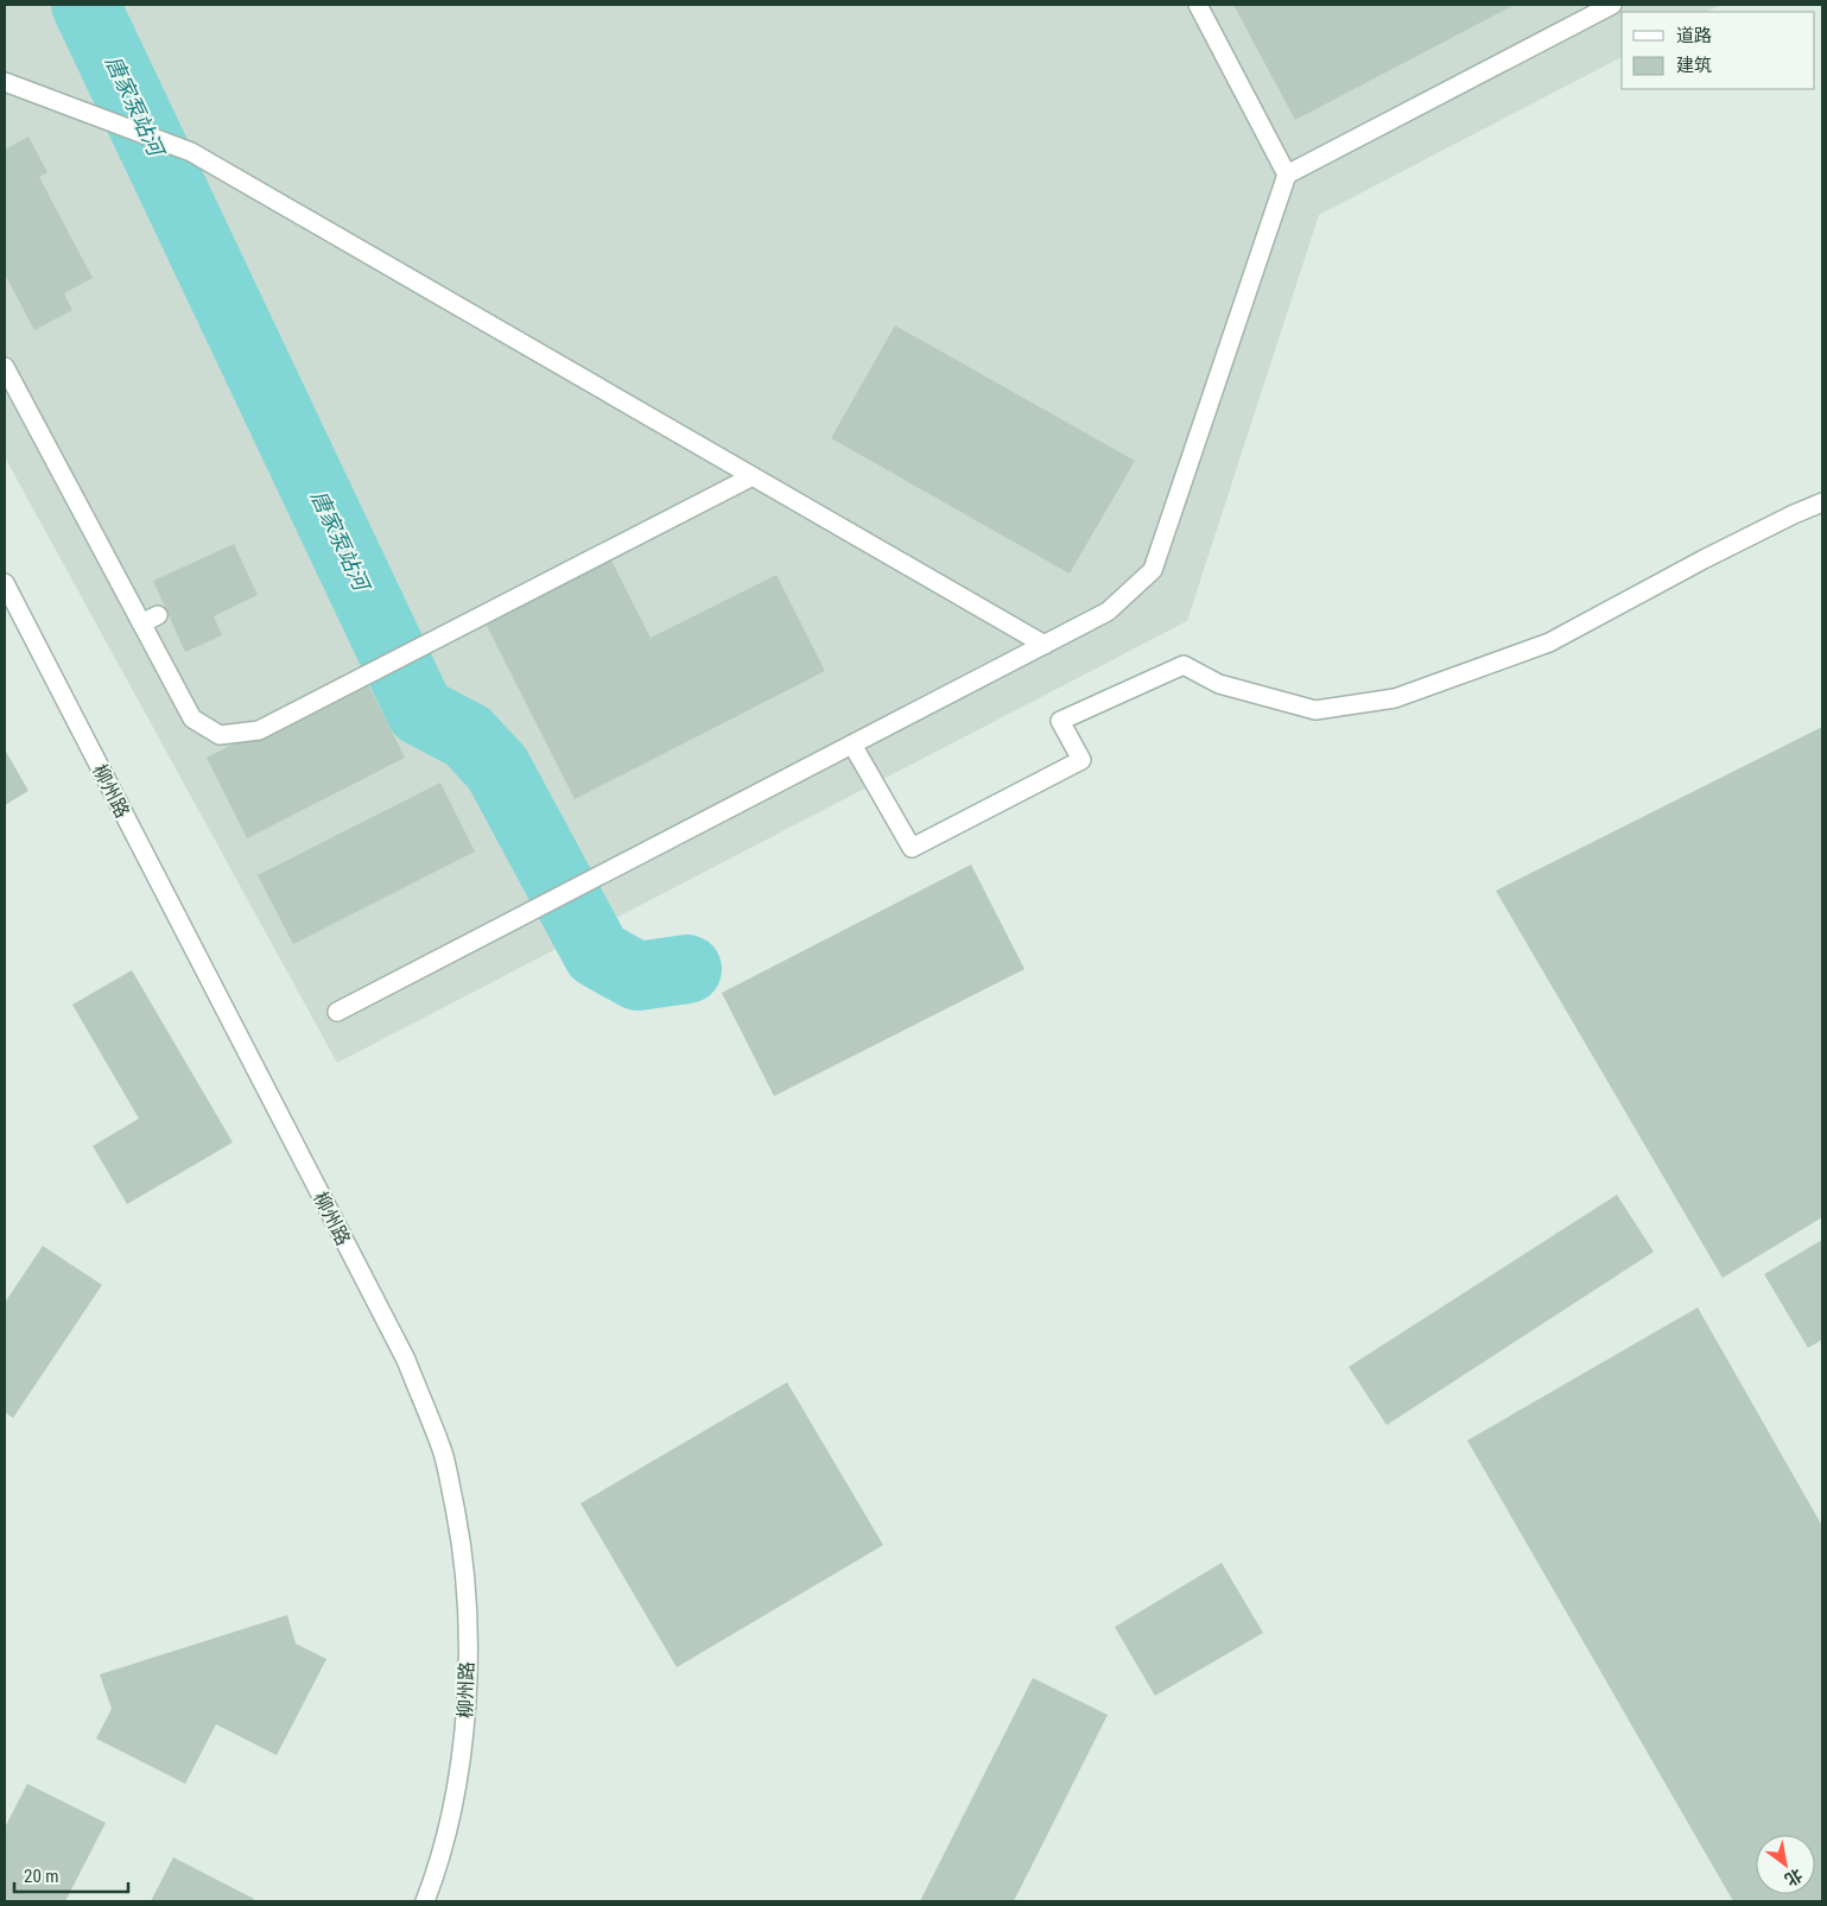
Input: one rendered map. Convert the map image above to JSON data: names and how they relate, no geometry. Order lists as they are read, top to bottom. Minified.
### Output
{"streets":{"street":["柳州路"]},"water":["唐家泵站河"],"legend":["道路","建筑"],"scale_bar":"20 m","north":"bottom right"}
